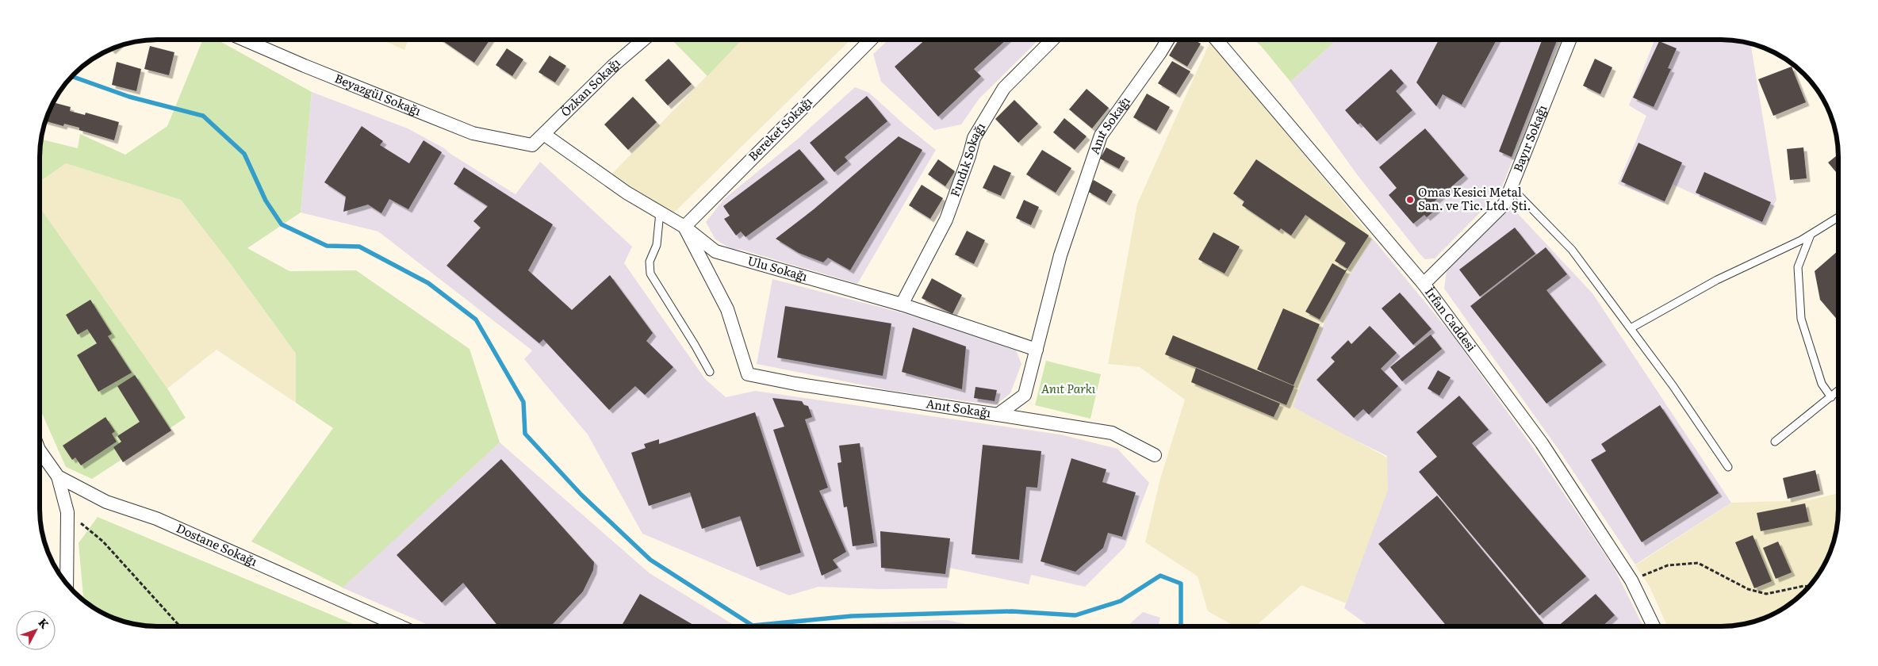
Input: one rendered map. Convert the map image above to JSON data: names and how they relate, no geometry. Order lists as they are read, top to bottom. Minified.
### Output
{"streets":{"street":["Özkan Sokağı","Beyazgül Sokağı","Anıt Sokağı","Bereket Sokağı","Bayır Sokağı","Fındık Sokağı","Ulu Sokağı","İrfan Caddesi","Dostane Sokağı"]},"crossings":[["Özkan Sokağı","Beyazgül Sokağı"],["Özkan Sokağı","Ulu Sokağı"],["Anıt Sokağı","Bereket Sokağı"],["Anıt Sokağı","Ulu Sokağı"],["Bereket Sokağı","Ulu Sokağı"],["Bayır Sokağı","İrfan Caddesi"],["Fındık Sokağı","Ulu Sokağı"]],"parks":["Anıt Parkı"],"places":["Omas Kesici Metal San. ve Tic. Ltd. Şti."],"north":"top right"}
